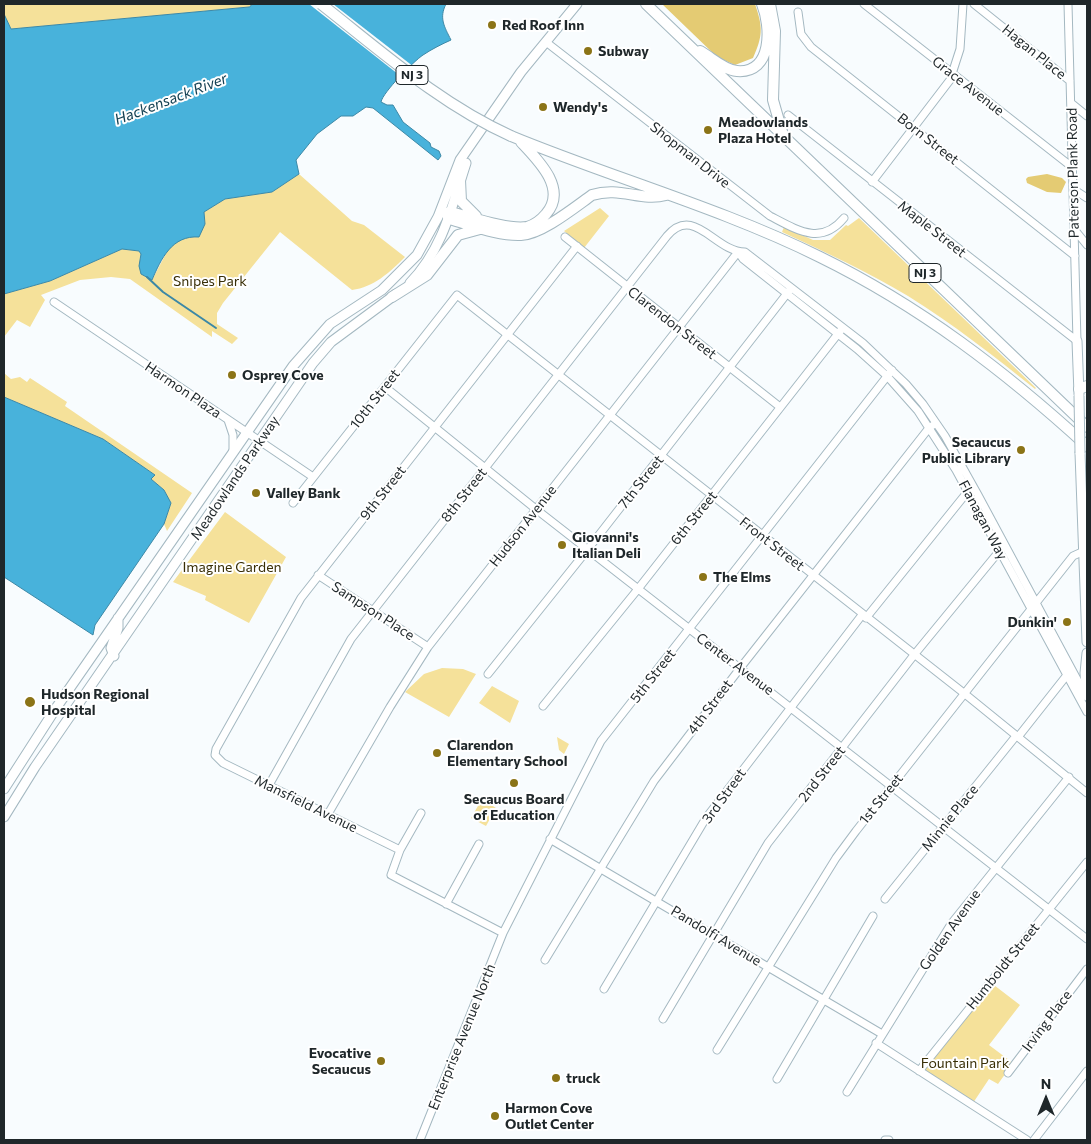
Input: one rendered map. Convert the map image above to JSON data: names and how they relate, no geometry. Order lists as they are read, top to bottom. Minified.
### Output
{"streets":{"highway":["NJ 3"],"main road":["Paterson Plank Road","Meadowlands Parkway"],"street":["Hagan Place","Grace Avenue","Born Street","Shopman Drive","Maple Street","Clarendon Street","Harmon Plaza","10th Street","7th Street","9th Street","8th Street","6th Street","Flanagan Way","Hudson Avenue","Front Street","Sampson Place","Center Avenue","5th Street","4th Street","2nd Street","3rd Street","1st Street","Mansfield Avenue","Minnie Place","Golden Avenue","Pandolfi Avenue","Humboldt Street","Irving Place","Enterprise Avenue North"]},"crossings":[["Hagan Place","Paterson Plank Road"],["NJ 3","Paterson Plank Road"],["Grace Avenue","Paterson Plank Road"],["Born Street","Paterson Plank Road"],["Shopman Drive","Meadowlands Parkway"],["Paterson Plank Road","Maple Street"],["Paterson Plank Road","1st Street"],["Clarendon Street","7th Street"],["Clarendon Street","9th Street"],["Clarendon Street","8th Street"],["Clarendon Street","6th Street"],["Clarendon Street","Hudson Avenue"],["Harmon Plaza","10th Street"],["Harmon Plaza","Meadowlands Parkway"],["10th Street","Front Street"],["10th Street","Center Avenue"],["7th Street","Flanagan Way"],["7th Street","Front Street"],["7th Street","Center Avenue"],["9th Street","Front Street"],["9th Street","Sampson Place"],["9th Street","Center Avenue"],["9th Street","Mansfield Avenue"],["8th Street","Flanagan Way"],["8th Street","Front Street"],["8th Street","Sampson Place"],["8th Street","Center Avenue"],["8th Street","Mansfield Avenue"],["6th Street","Flanagan Way"],["6th Street","Front Street"],["6th Street","Center Avenue"],["Flanagan Way","Hudson Avenue"],["Flanagan Way","5th Street"],["Flanagan Way","4th Street"],["Flanagan Way","2nd Street"],["Flanagan Way","3rd Street"],["Flanagan Way","1st Street"],["Flanagan Way","Minnie Place"],["Hudson Avenue","Front Street"],["Hudson Avenue","Sampson Place"],["Hudson Avenue","Center Avenue"],["Hudson Avenue","Mansfield Avenue"],["Front Street","5th Street"],["Front Street","4th Street"],["Front Street","2nd Street"],["Front Street","3rd Street"],["Front Street","1st Street"],["Front Street","Minnie Place"],["Front Street","Golden Avenue"],["Center Avenue","5th Street"],["Center Avenue","4th Street"],["Center Avenue","2nd Street"],["Center Avenue","3rd Street"],["Center Avenue","1st Street"],["Center Avenue","Minnie Place"],["Center Avenue","Golden Avenue"],["Center Avenue","Humboldt Street"],["5th Street","Pandolfi Avenue"],["5th Street","Enterprise Avenue North"],["4th Street","Pandolfi Avenue"],["2nd Street","Pandolfi Avenue"],["3rd Street","Pandolfi Avenue"],["1st Street","Pandolfi Avenue"],["Golden Avenue","Pandolfi Avenue"]],"water":["Hackensack River"],"parks":["Snipes Park","Imagine Garden","Fountain Park"],"places":["Red Roof Inn","Subway","Wendy's","Meadowlands Plaza Hotel","Osprey Cove","Secaucus Public Library","Valley Bank","Giovanni's Italian Deli","The Elms","Dunkin'","Hudson Regional Hospital","Clarendon Elementary School","Secaucus Board of Education","Evocative Secaucus","truck","Harmon Cove Outlet Center"],"north":"top"}
